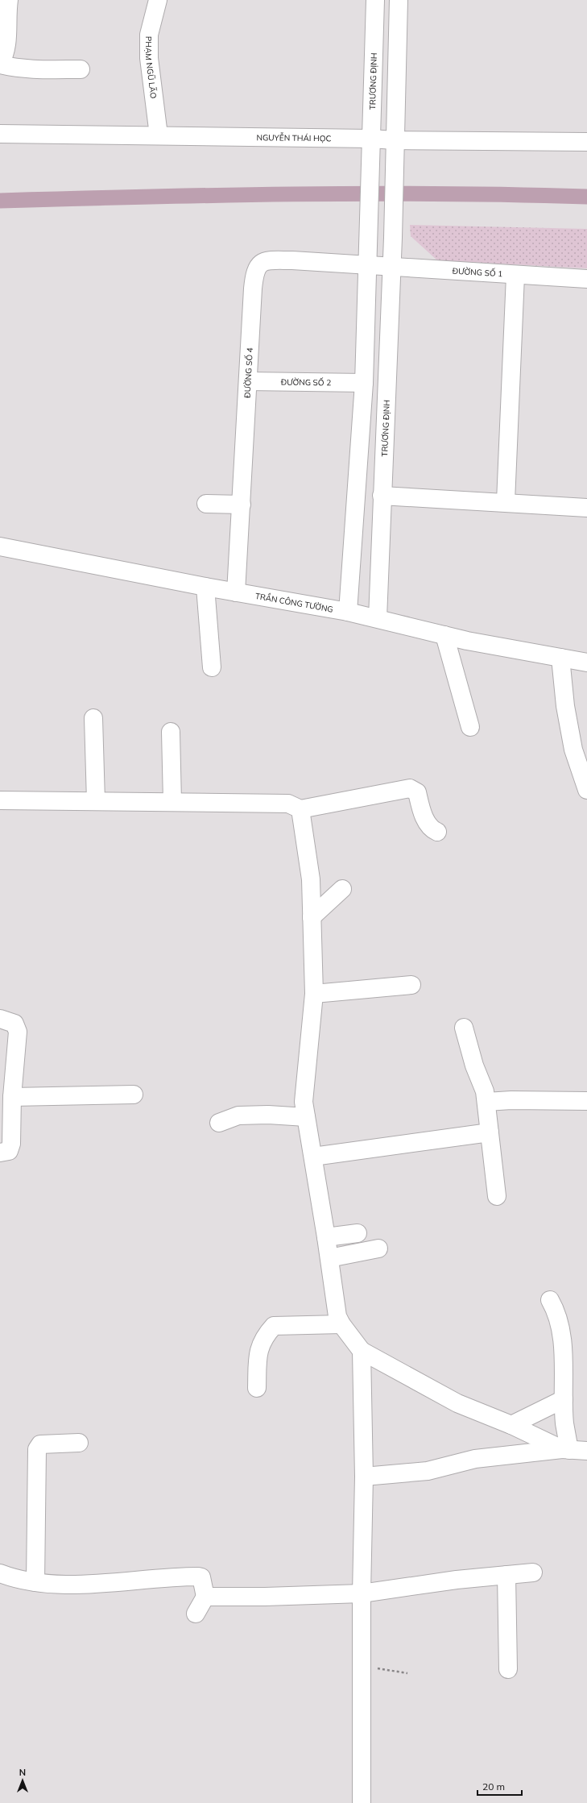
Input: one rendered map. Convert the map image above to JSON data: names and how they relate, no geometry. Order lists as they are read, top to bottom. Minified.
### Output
{"streets":{"street":["PHẠM NGŨ LÃO","TRƯƠNG ĐỊNH","NGUYỄN THÁI HỌC","ĐƯỜNG SỐ 1","ĐƯỜNG SỐ 4","ĐƯỜNG SỐ 2","TRẦN CÔNG TƯỜNG"]},"crossings":[["PHẠM NGŨ LÃO","NGUYỄN THÁI HỌC"],["TRƯƠNG ĐỊNH","NGUYỄN THÁI HỌC"],["TRƯƠNG ĐỊNH","ĐƯỜNG SỐ 1"],["TRƯƠNG ĐỊNH","ĐƯỜNG SỐ 4"],["TRƯƠNG ĐỊNH","TRẦN CÔNG TƯỜNG"],["ĐƯỜNG SỐ 1","ĐƯỜNG SỐ 4"],["ĐƯỜNG SỐ 4","ĐƯỜNG SỐ 2"],["ĐƯỜNG SỐ 4","TRẦN CÔNG TƯỜNG"]],"scale_bar":"20 m","north":"top"}
